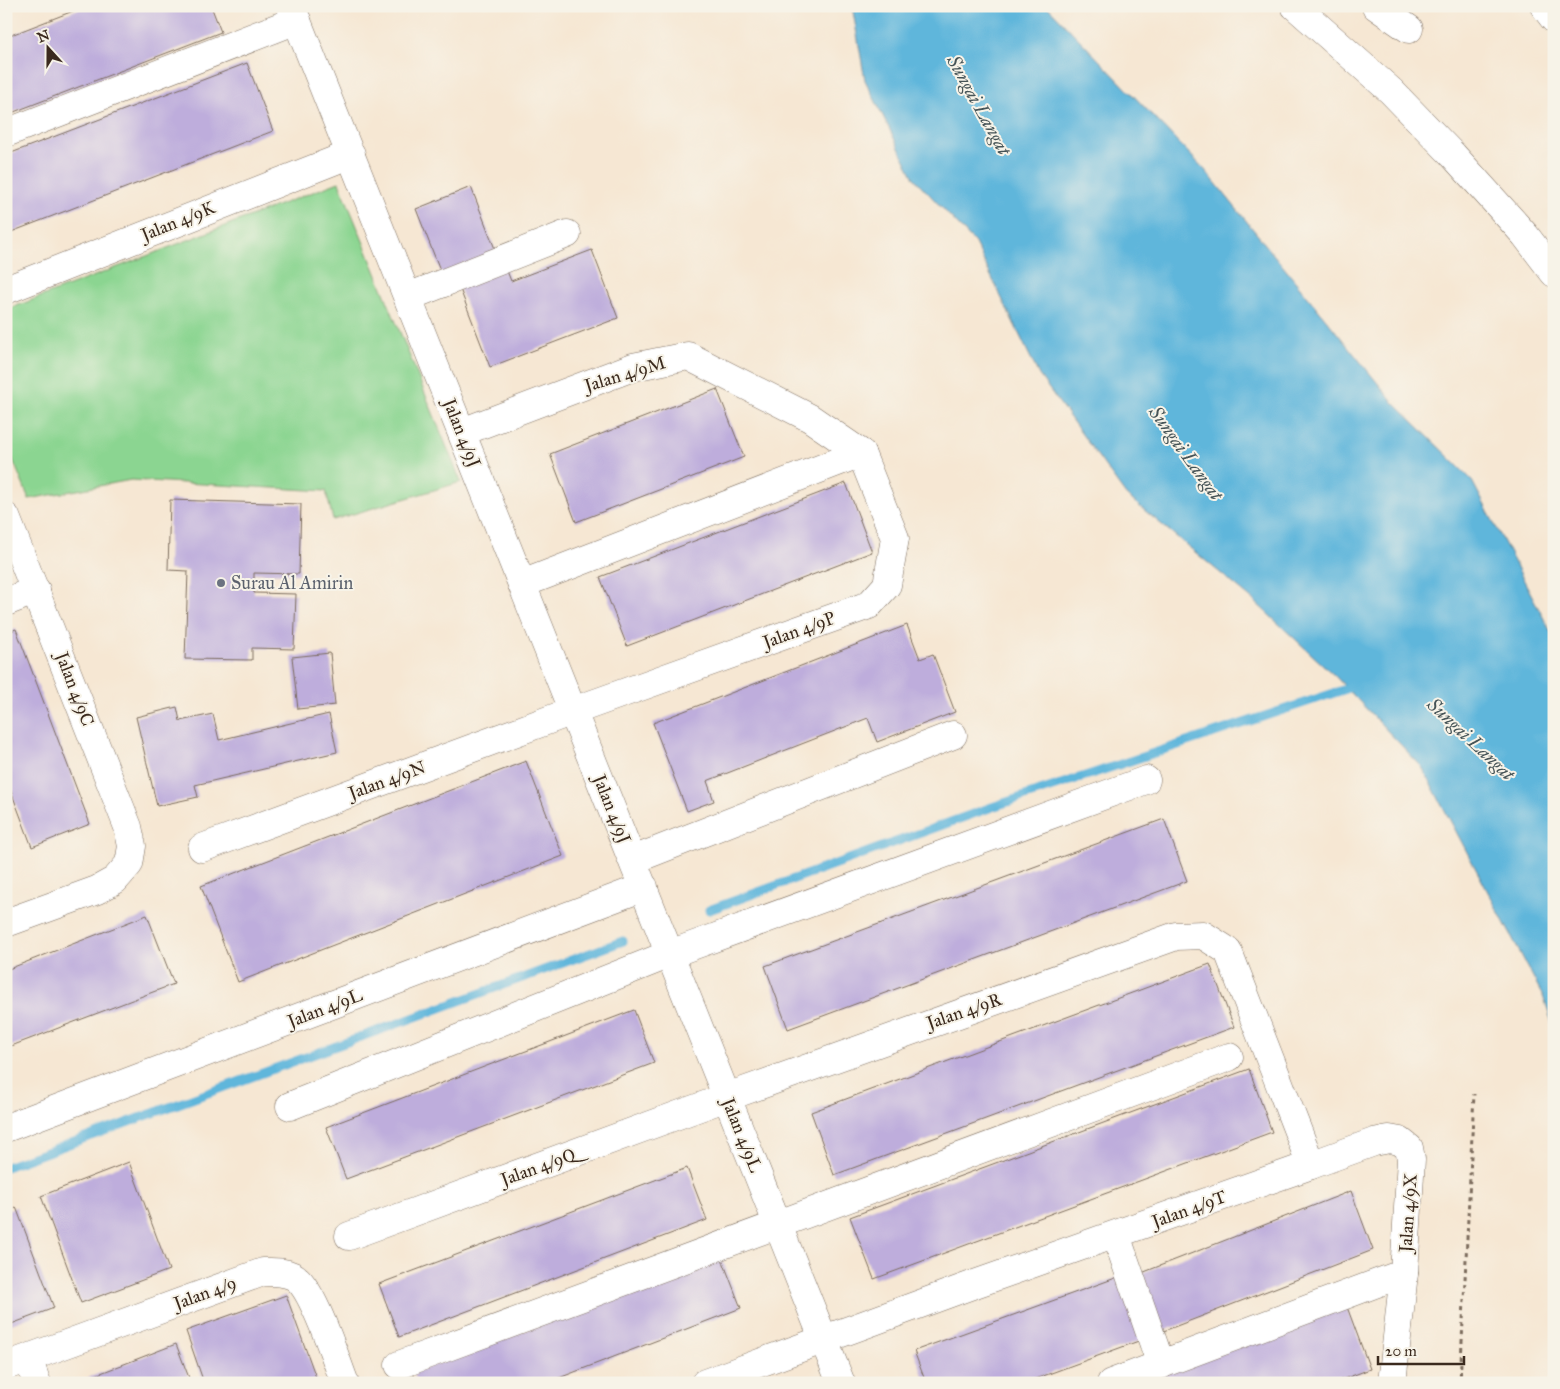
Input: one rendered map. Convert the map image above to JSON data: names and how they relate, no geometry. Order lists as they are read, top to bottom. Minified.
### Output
{"streets":{"street":["Jalan 4/9K","Jalan 4/9M","Jalan 4/9J","Jalan 4/9P","Jalan 4/9C","Jalan 4/9N","Jalan 4/9L","Jalan 4/9R","Jalan 4/9Q","Jalan 4/9T","Jalan 4/9X","Jalan 4/9"]},"crossings":[["Jalan 4/9K","Jalan 4/9J"],["Jalan 4/9M","Jalan 4/9J"],["Jalan 4/9M","Jalan 4/9P"],["Jalan 4/9J","Jalan 4/9P"],["Jalan 4/9J","Jalan 4/9N"],["Jalan 4/9J","Jalan 4/9L"],["Jalan 4/9P","Jalan 4/9N"],["Jalan 4/9L","Jalan 4/9R"],["Jalan 4/9L","Jalan 4/9Q"],["Jalan 4/9L","Jalan 4/9T"],["Jalan 4/9R","Jalan 4/9Q"],["Jalan 4/9R","Jalan 4/9T"],["Jalan 4/9R","Jalan 4/9X"],["Jalan 4/9T","Jalan 4/9X"]],"water":["Sungai Langat"],"places":["Surau Al Amirin"],"scale_bar":"20 m","north":"top"}
